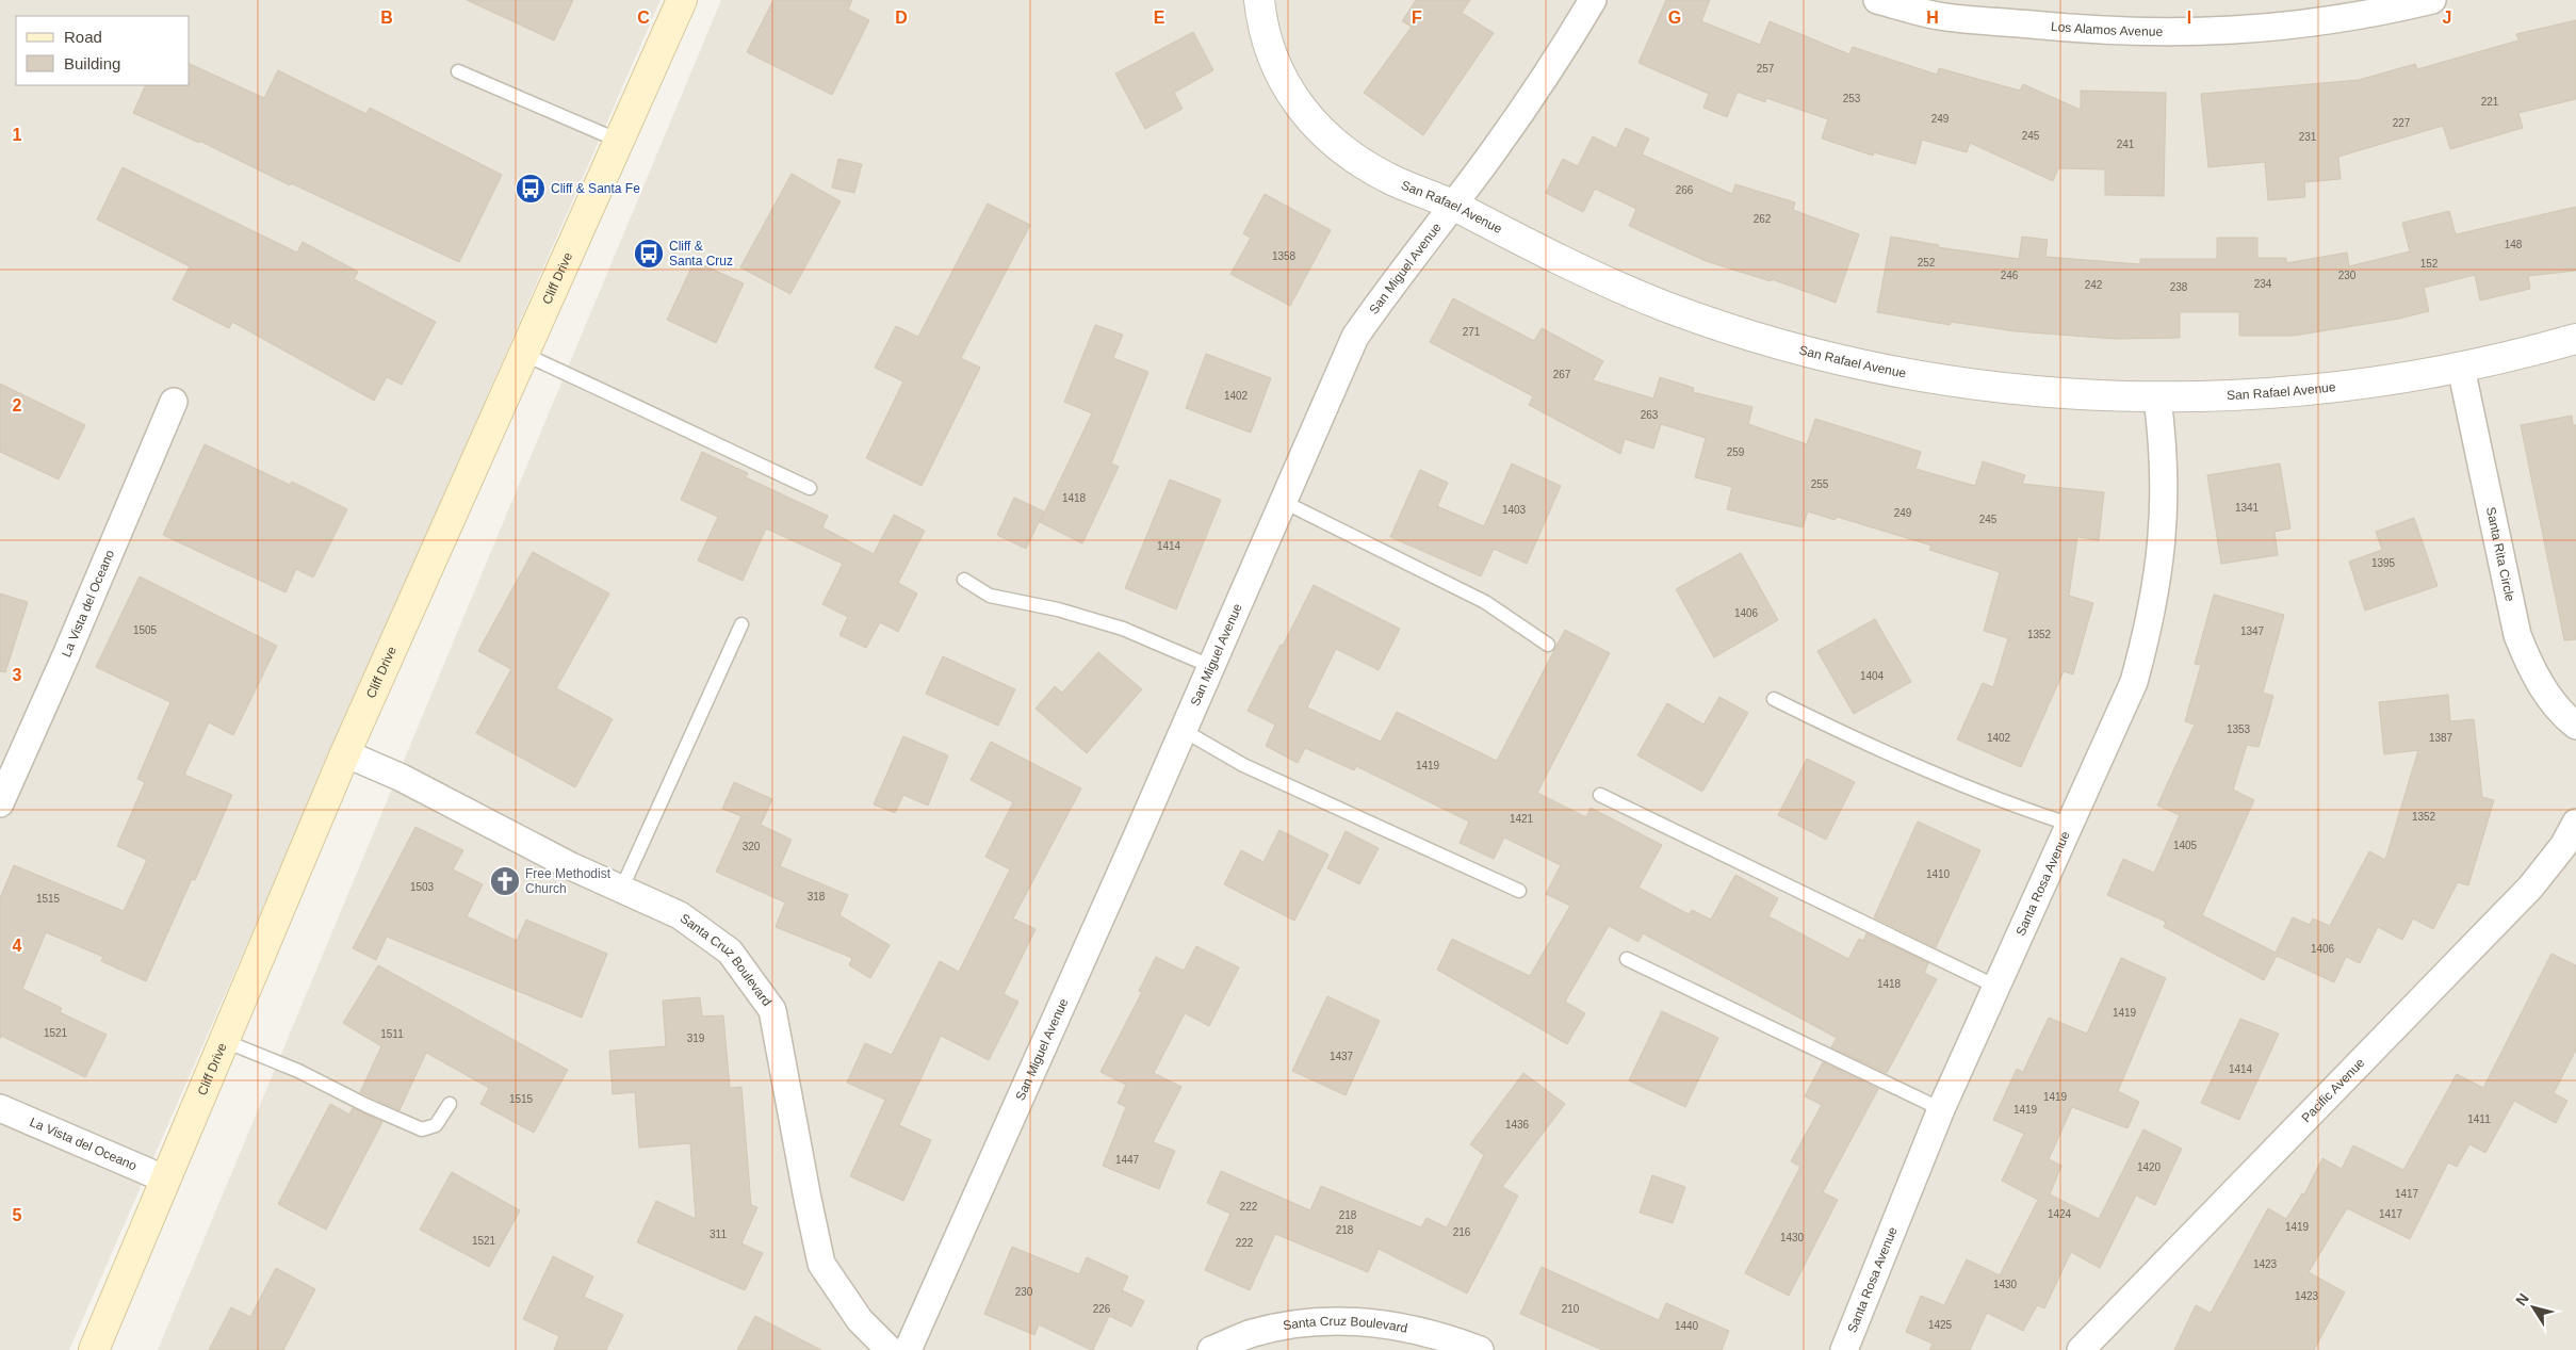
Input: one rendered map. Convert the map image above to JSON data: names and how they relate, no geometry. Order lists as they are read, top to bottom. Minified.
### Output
{"streets":{"main road":["Cliff Drive"],"street":["Los Alamos Avenue","San Rafael Avenue","San Miguel Avenue","Santa Rita Circle","La Vista del Oceano","Santa Rosa Avenue","Santa Cruz Boulevard","Pacific Avenue"]},"crossings":[["San Rafael Avenue","San Miguel Avenue"],["San Rafael Avenue","Santa Rita Circle"],["San Rafael Avenue","Santa Rosa Avenue"],["Cliff Drive","La Vista del Oceano"],["Cliff Drive","Santa Cruz Boulevard"]],"places":{"bus stop":["Cliff & Santa Fe","Cliff & Santa Cruz"],"church":["Free Methodist Church"]},"house_numbers":["257","253","221","249","227","245","231","241","266","262","148","1358","252","152","246","230","234","242","238","271","267","1402","263","259","255","1418","1341","1403","249","245","1414","1395","1406","1505","1347","1352","1404","1353","1402","1387","1419","1352","1421","1405","320","1410","1503","318","1515","1406","1418","1419","1521","1511","319","1437","1414","1419","1515","1419","1411","1436","1447","1420","1417","222","1424","1417","218","1419","218","216","311","1430","1521","222","1423","1430","230","1423","226","210","1425","1440"],"legend":["Road","Building"],"north":"top left","grid":{"columns":["B","C","D","E","F","G","H","I","J"],"rows":["1","2","3","4","5"]}}
